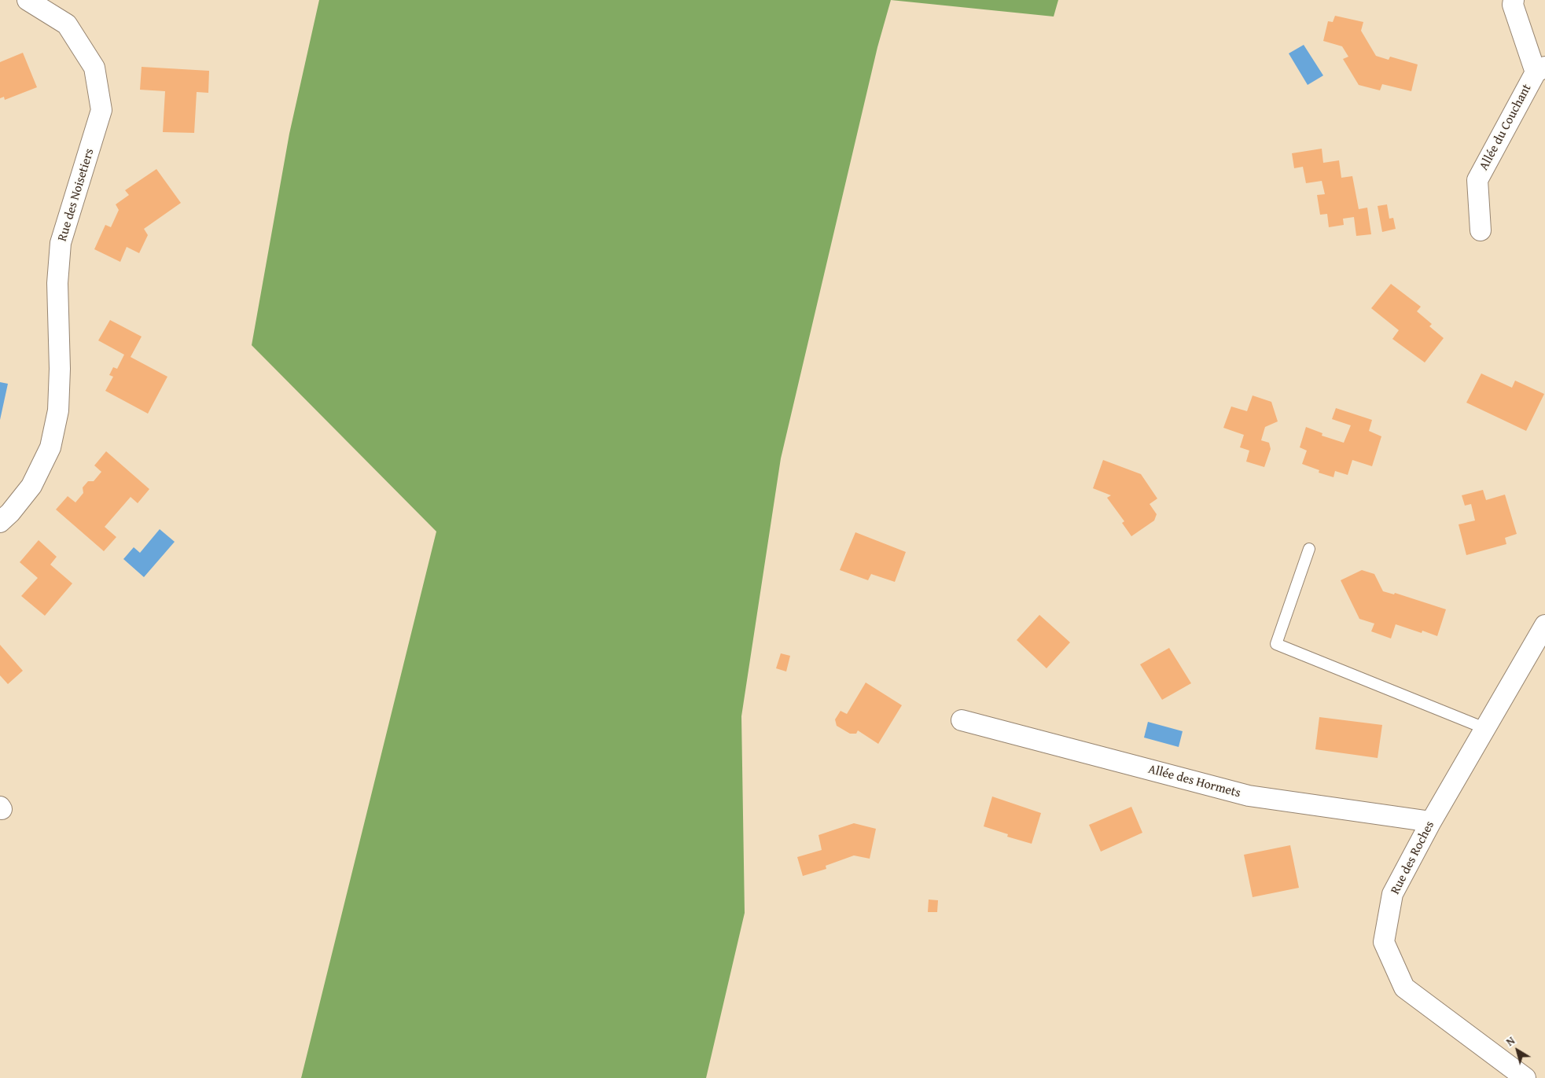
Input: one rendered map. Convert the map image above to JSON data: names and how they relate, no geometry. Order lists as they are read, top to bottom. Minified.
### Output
{"streets":{"street":["Allée du Couchant","Rue des Noisetiers","Allée des Hormets","Rue des Roches"]},"crossings":[["Allée des Hormets","Rue des Roches"]],"north":"top left"}
